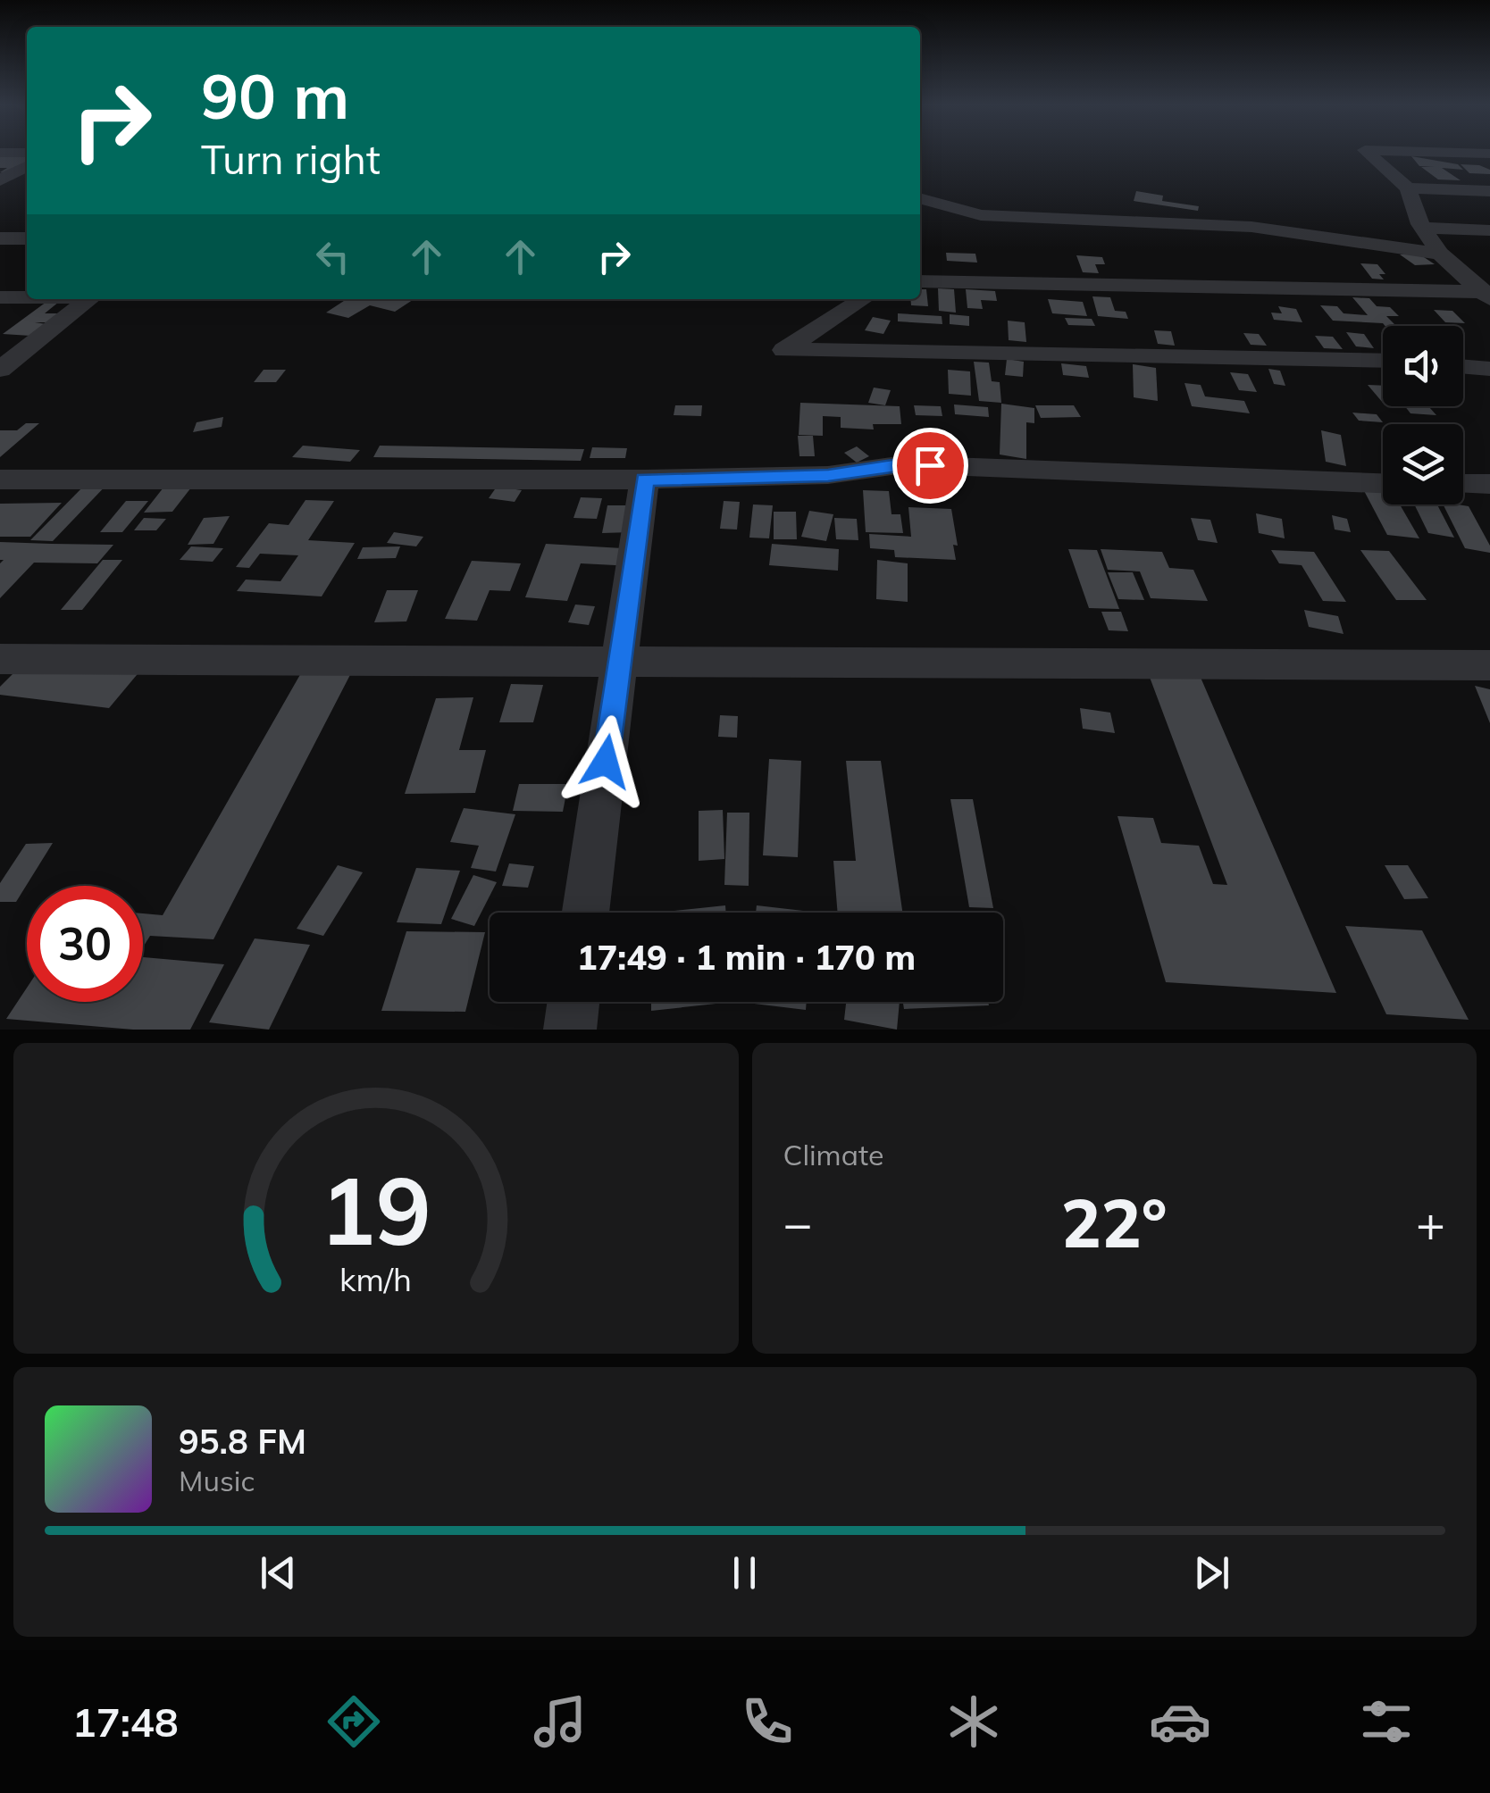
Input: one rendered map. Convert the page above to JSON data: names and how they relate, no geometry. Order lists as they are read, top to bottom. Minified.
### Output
{"page":{"turn":["90 m","Turn right"],"limit":"30","trip":"17:49 · 1 min · 170 m","tile":"Climate","heat":["−","22°","+"],"song":["95.8 FM","Music"],"tabs":"17:48","gauge":["19","km/h"]}}
